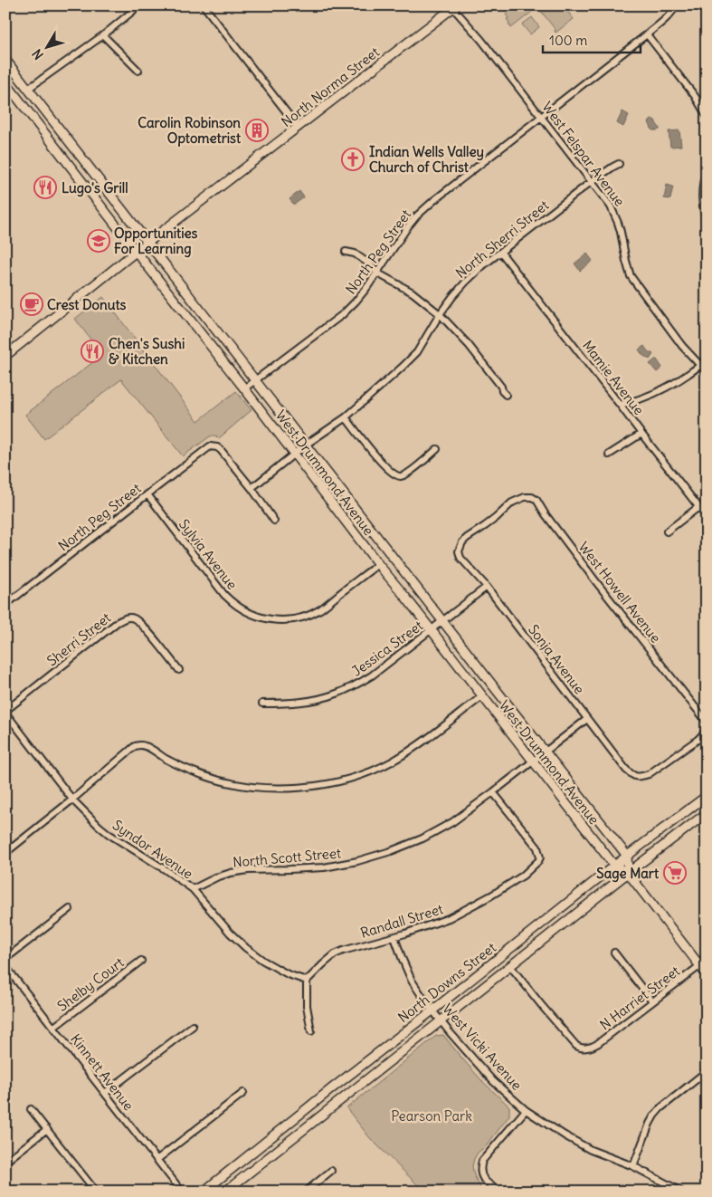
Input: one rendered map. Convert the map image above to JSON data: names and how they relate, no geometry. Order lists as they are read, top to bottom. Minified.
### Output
{"streets":{"main road":["North Norma Street","West Drummond Avenue","North Downs Street"],"street":["West Felspar Avenue","North Sherri Street","North Peg Street","Mamie Avenue","Sylvia Avenue","West Howell Avenue","Sherri Street","Jessica Street","Sonja Avenue","Syndor Avenue","North Scott Street","Randall Street","Shelby Court","N Harriet Street","West Vicki Avenue","Kinnett Avenue"]},"crossings":[["North Norma Street","West Felspar Avenue"],["North Norma Street","West Drummond Avenue"],["West Felspar Avenue","North Sherri Street"],["West Felspar Avenue","North Peg Street"],["North Sherri Street","North Peg Street"],["North Sherri Street","Mamie Avenue"],["North Sherri Street","West Drummond Avenue"],["North Peg Street","West Drummond Avenue"],["North Peg Street","Sylvia Avenue"],["West Drummond Avenue","Sylvia Avenue"],["West Drummond Avenue","Jessica Street"],["West Drummond Avenue","North Scott Street"],["West Drummond Avenue","North Downs Street"],["West Drummond Avenue","N Harriet Street"],["West Howell Avenue","Sonja Avenue"],["Sherri Street","Syndor Avenue"],["Jessica Street","Sonja Avenue"],["Sonja Avenue","North Scott Street"],["Syndor Avenue","North Scott Street"],["Syndor Avenue","Randall Street"],["North Scott Street","Randall Street"],["Randall Street","West Vicki Avenue"],["North Downs Street","N Harriet Street"],["North Downs Street","West Vicki Avenue"],["Shelby Court","Kinnett Avenue"]],"parks":["Pearson Park"],"places":{"building":["Carolin Robinson Optometrist"],"church":["Indian Wells Valley Church of Christ"],"restaurant":["Lugo's Grill","Chen's Sushi & Kitchen"],"school or university":["Opportunities For Learning"],"cafe":["Crest Donuts"],"supermarket":["Sage Mart"]},"scale_bar":"100 m","north":"bottom left"}
